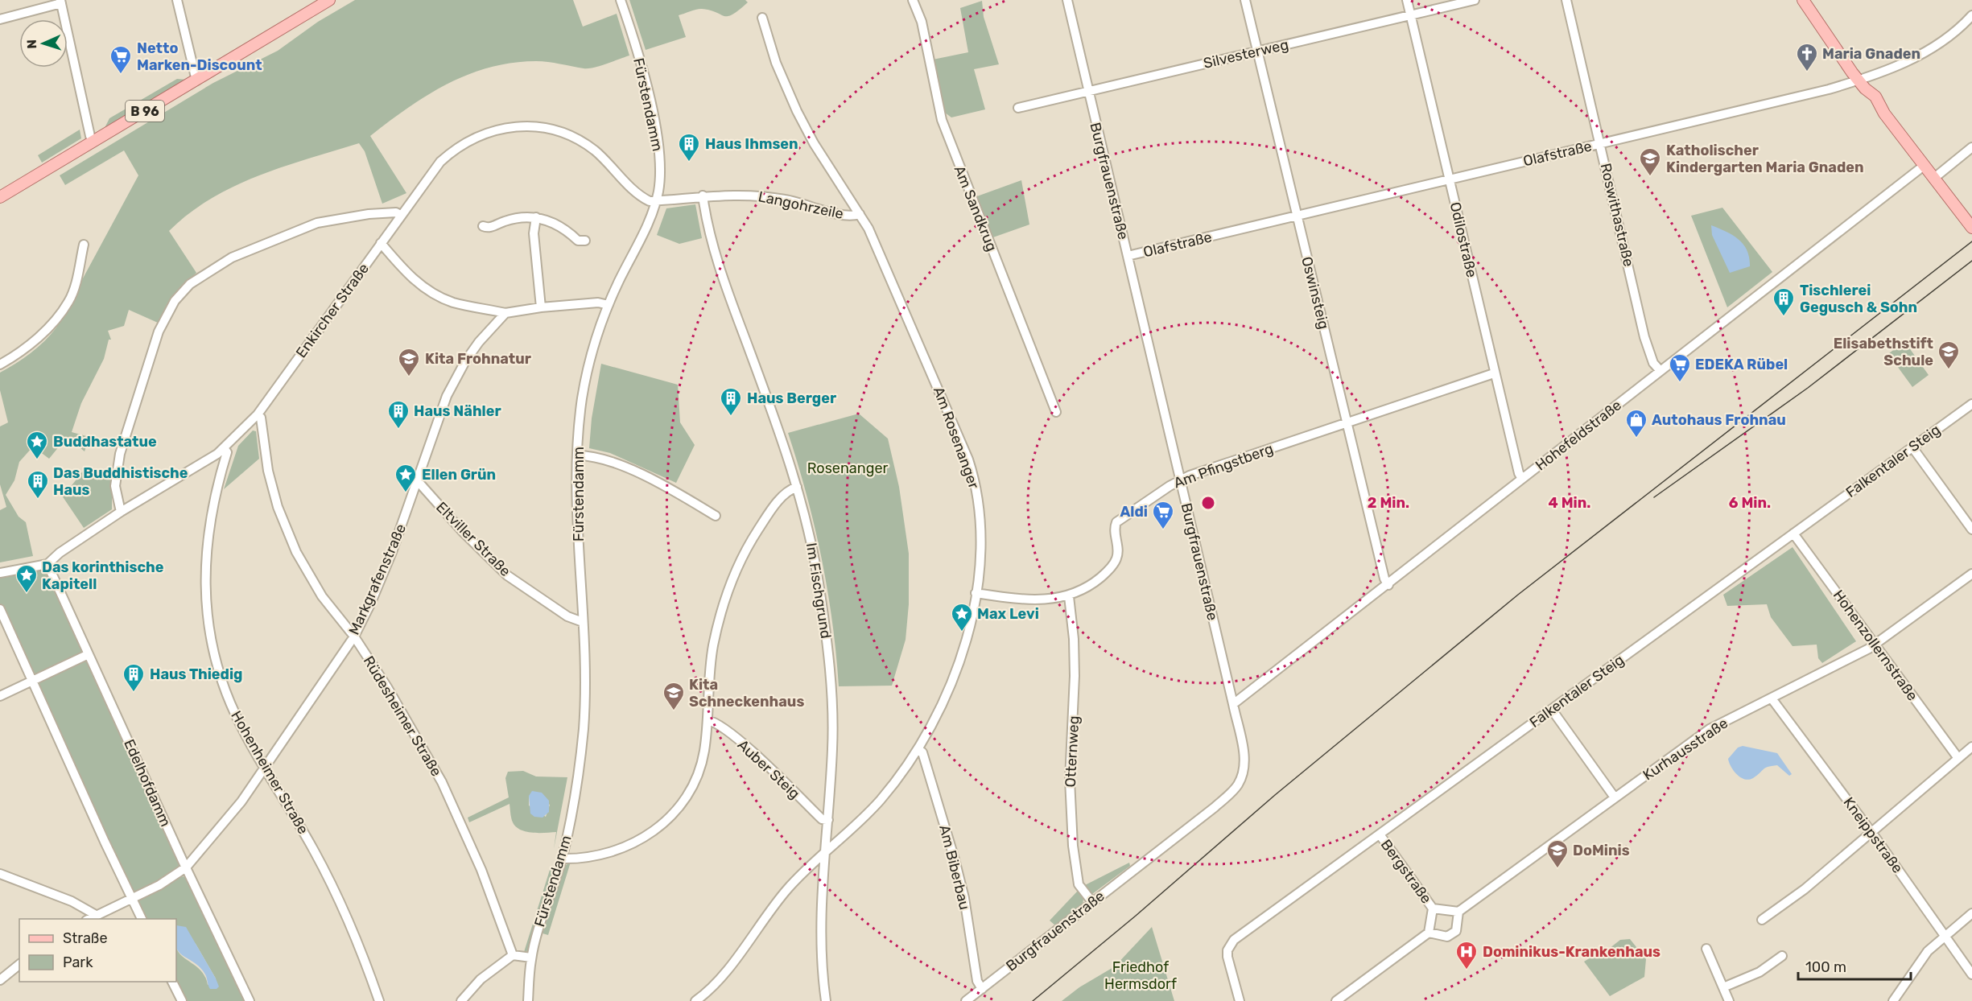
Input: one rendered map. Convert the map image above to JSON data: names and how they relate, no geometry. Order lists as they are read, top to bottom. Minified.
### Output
{"streets":{"main road":["B 96"],"street":["Silvesterweg","Fürstendamm","Olafstraße","Burgfrauenstraße","Langohrzeile","Am Sandkrug","Roswithastraße","Odilostraße","Oswinsteig","Enkircher Straße","Hohefeldstraße","Am Rosenanger","Falkentaler Steig","Am Pfingstberg","Eltviller Straße","Markgrafenstraße","Im Fischgrund","Hohenzollernstraße","Rüdesheimer Straße","Kurhausstraße","Otternweg","Auber Steig","Hohenheimer Straße","Edelhofdamm","Kneippstraße","Am Biberbau","Bergstraße"]},"crossings":[["Silvesterweg","Burgfrauenstraße"],["Silvesterweg","Odilostraße"],["Silvesterweg","Oswinsteig"],["Fürstendamm","Langohrzeile"],["Fürstendamm","Enkircher Straße"],["Fürstendamm","Eltviller Straße"],["Olafstraße","Burgfrauenstraße"],["Olafstraße","Roswithastraße"],["Olafstraße","Odilostraße"],["Olafstraße","Oswinsteig"],["Burgfrauenstraße","Hohefeldstraße"],["Burgfrauenstraße","Am Pfingstberg"],["Burgfrauenstraße","Otternweg"],["Burgfrauenstraße","Am Biberbau"],["Langohrzeile","Enkircher Straße"],["Langohrzeile","Am Rosenanger"],["Langohrzeile","Im Fischgrund"],["Roswithastraße","Hohefeldstraße"],["Odilostraße","Hohefeldstraße"],["Odilostraße","Am Pfingstberg"],["Oswinsteig","Hohefeldstraße"],["Oswinsteig","Am Pfingstberg"],["Enkircher Straße","Rüdesheimer Straße"],["Enkircher Straße","Hohenheimer Straße"],["Enkircher Straße","Edelhofdamm"],["Am Rosenanger","Am Pfingstberg"],["Am Rosenanger","Im Fischgrund"],["Am Rosenanger","Am Biberbau"],["Falkentaler Steig","Hohenzollernstraße"],["Falkentaler Steig","Bergstraße"],["Am Pfingstberg","Otternweg"],["Eltviller Straße","Markgrafenstraße"],["Markgrafenstraße","Rüdesheimer Straße"],["Markgrafenstraße","Hohenheimer Straße"],["Markgrafenstraße","Edelhofdamm"],["Im Fischgrund","Auber Steig"],["Hohenzollernstraße","Kurhausstraße"],["Kurhausstraße","Kneippstraße"]],"parks":["Rosenanger","Friedhof Hermsdorf"],"places":{"church":["Maria Gnaden"],"supermarket":["Netto Marken-Discount","EDEKA Rübel","Aldi"],"building":["Haus Ihmsen","Tischlerei Gegusch & Sohn","Haus Berger","Haus Nähler","Das Buddhistische Haus","Haus Thiedig"],"school or university":["Katholischer Kindergarten Maria Gnaden","Elisabethstift Schule","Kita Frohnatur","Kita Schneckenhaus","DoMinis"],"shop":["Autohaus Frohnau"],"place":["Buddhastatue","Ellen Grün","Das korinthische Kapitell","Max Levi"],"hospital":["Dominikus-Krankenhaus"]},"legend":["Straße","Park"],"scale_bar":"100 m","north":"left","rings":["2 Min.","4 Min.","6 Min."]}
